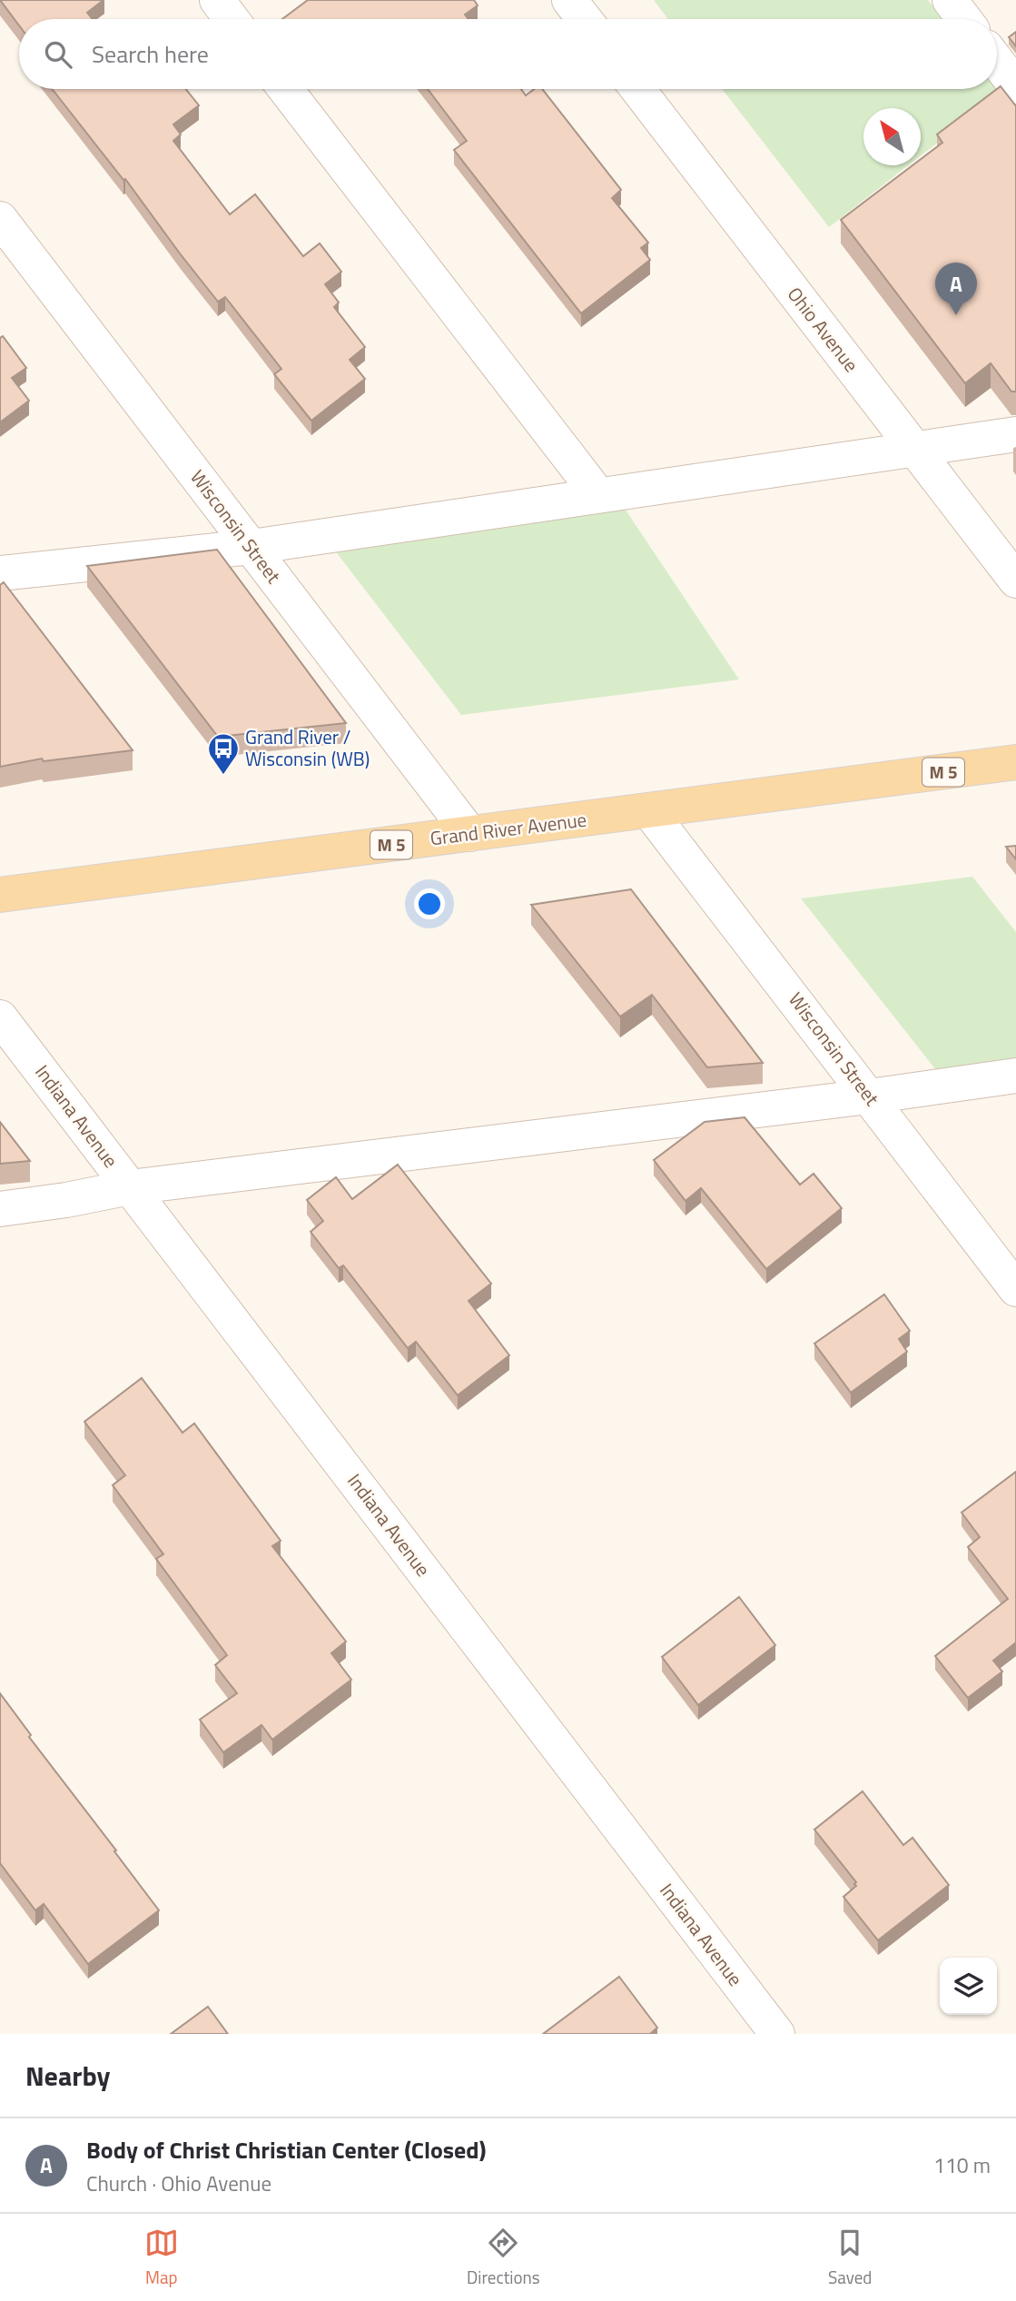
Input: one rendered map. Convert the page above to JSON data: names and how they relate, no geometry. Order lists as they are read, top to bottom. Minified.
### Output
{"streets":{"main road":["M 5","Grand River Avenue"],"street":["Ohio Avenue","Wisconsin Street","Indiana Avenue"]},"crossings":[["Wisconsin Street","Grand River Avenue"]],"places":{"bus stop":["Grand River / Wisconsin (WB)"]},"north":"top left","page":{"search":"Search here","pins":"A","heading":"Nearby","list":[{"mark":"A","name":"Body of Christ Christian Center (Closed)","note":"Church · Ohio Avenue","value":"110 m"}],"nav":["Map","Directions","Saved"]}}
